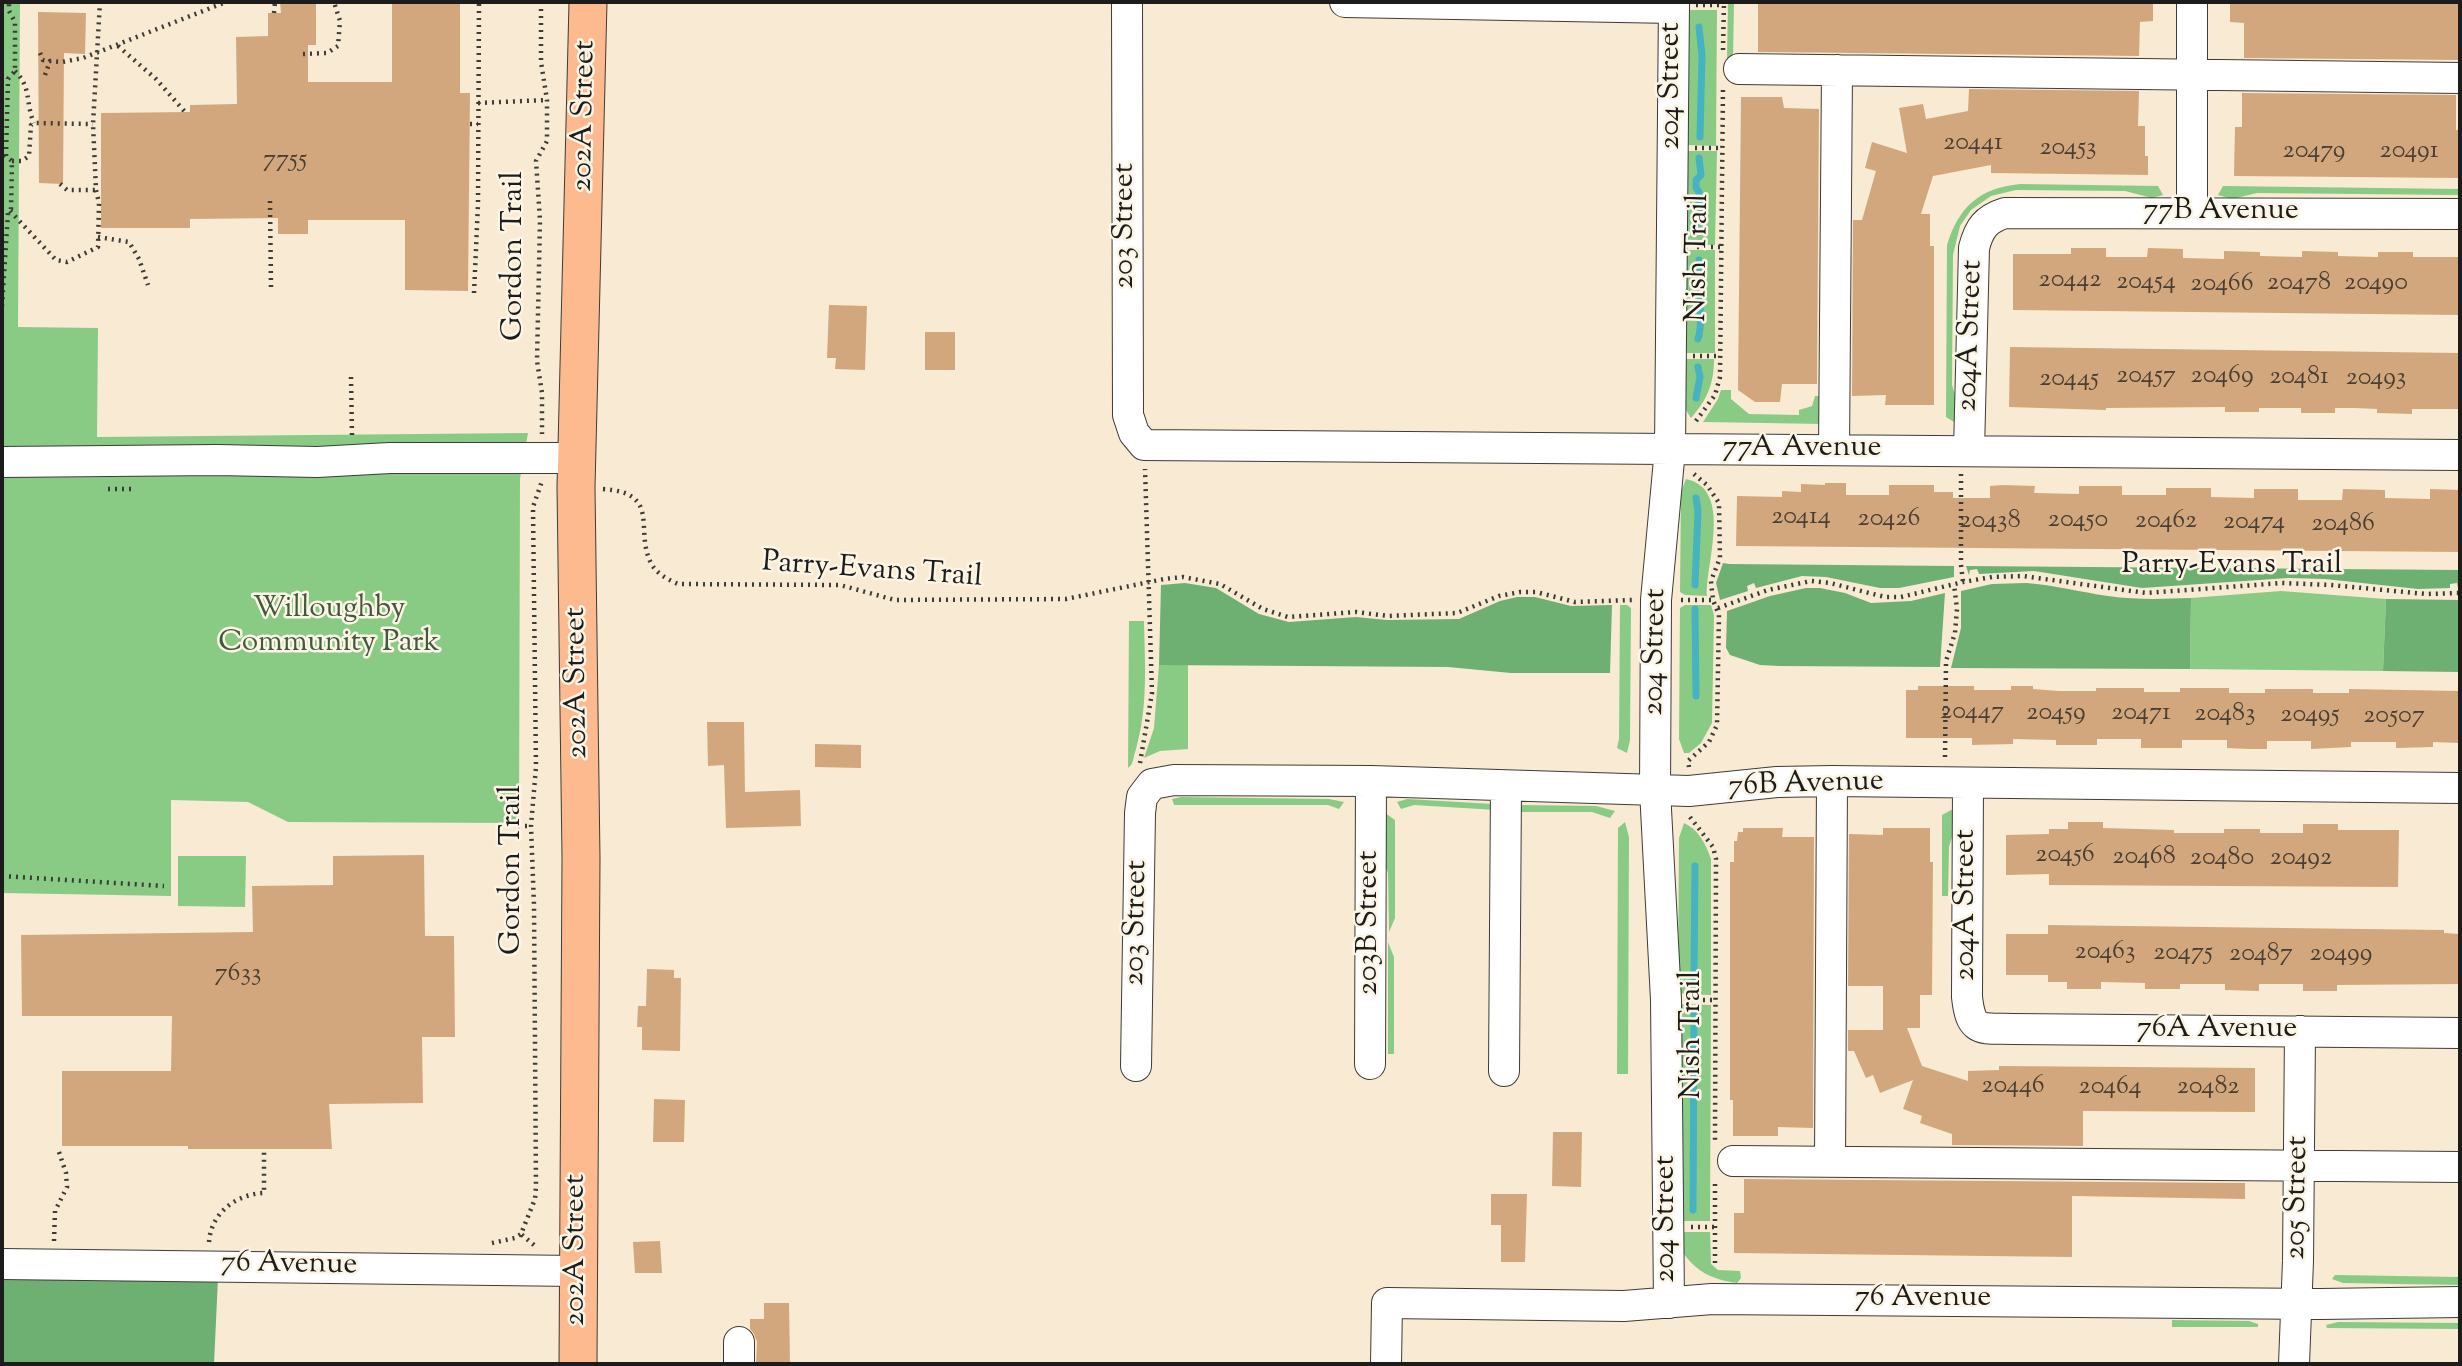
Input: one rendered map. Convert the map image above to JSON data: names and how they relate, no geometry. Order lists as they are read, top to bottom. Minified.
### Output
{"streets":{"main road":["202A Street"],"street":["204 Street","77B Avenue","203 Street","204A Street","77A Avenue","76B Avenue","203B Street","76A Avenue","205 Street","76 Avenue"],"path":["Gordon Trail","Nish Trail","Parry-Evans Trail"]},"crossings":[["204 Street","77A Avenue"],["204 Street","76B Avenue"],["204 Street","76 Avenue"],["202A Street","76 Avenue"],["77B Avenue","204A Street"],["203 Street","77A Avenue"],["203 Street","76B Avenue"],["204A Street","77A Avenue"],["204A Street","76B Avenue"],["204A Street","76A Avenue"],["76B Avenue","203B Street"],["76A Avenue","205 Street"],["205 Street","76 Avenue"]],"parks":["Willoughby Community Park"],"house_numbers":["20441","20453","20479","20491","7755","20442","20454","20478","20490","20466","20457","20469","20481","20493","20445","20414","20426","20450","20438","20462","20474","20486","20447","20459","20471","20483","20495","20507","20456","20468","20480","20492","20463","20475","20487","20499","7633","20446","20464","20482"]}
